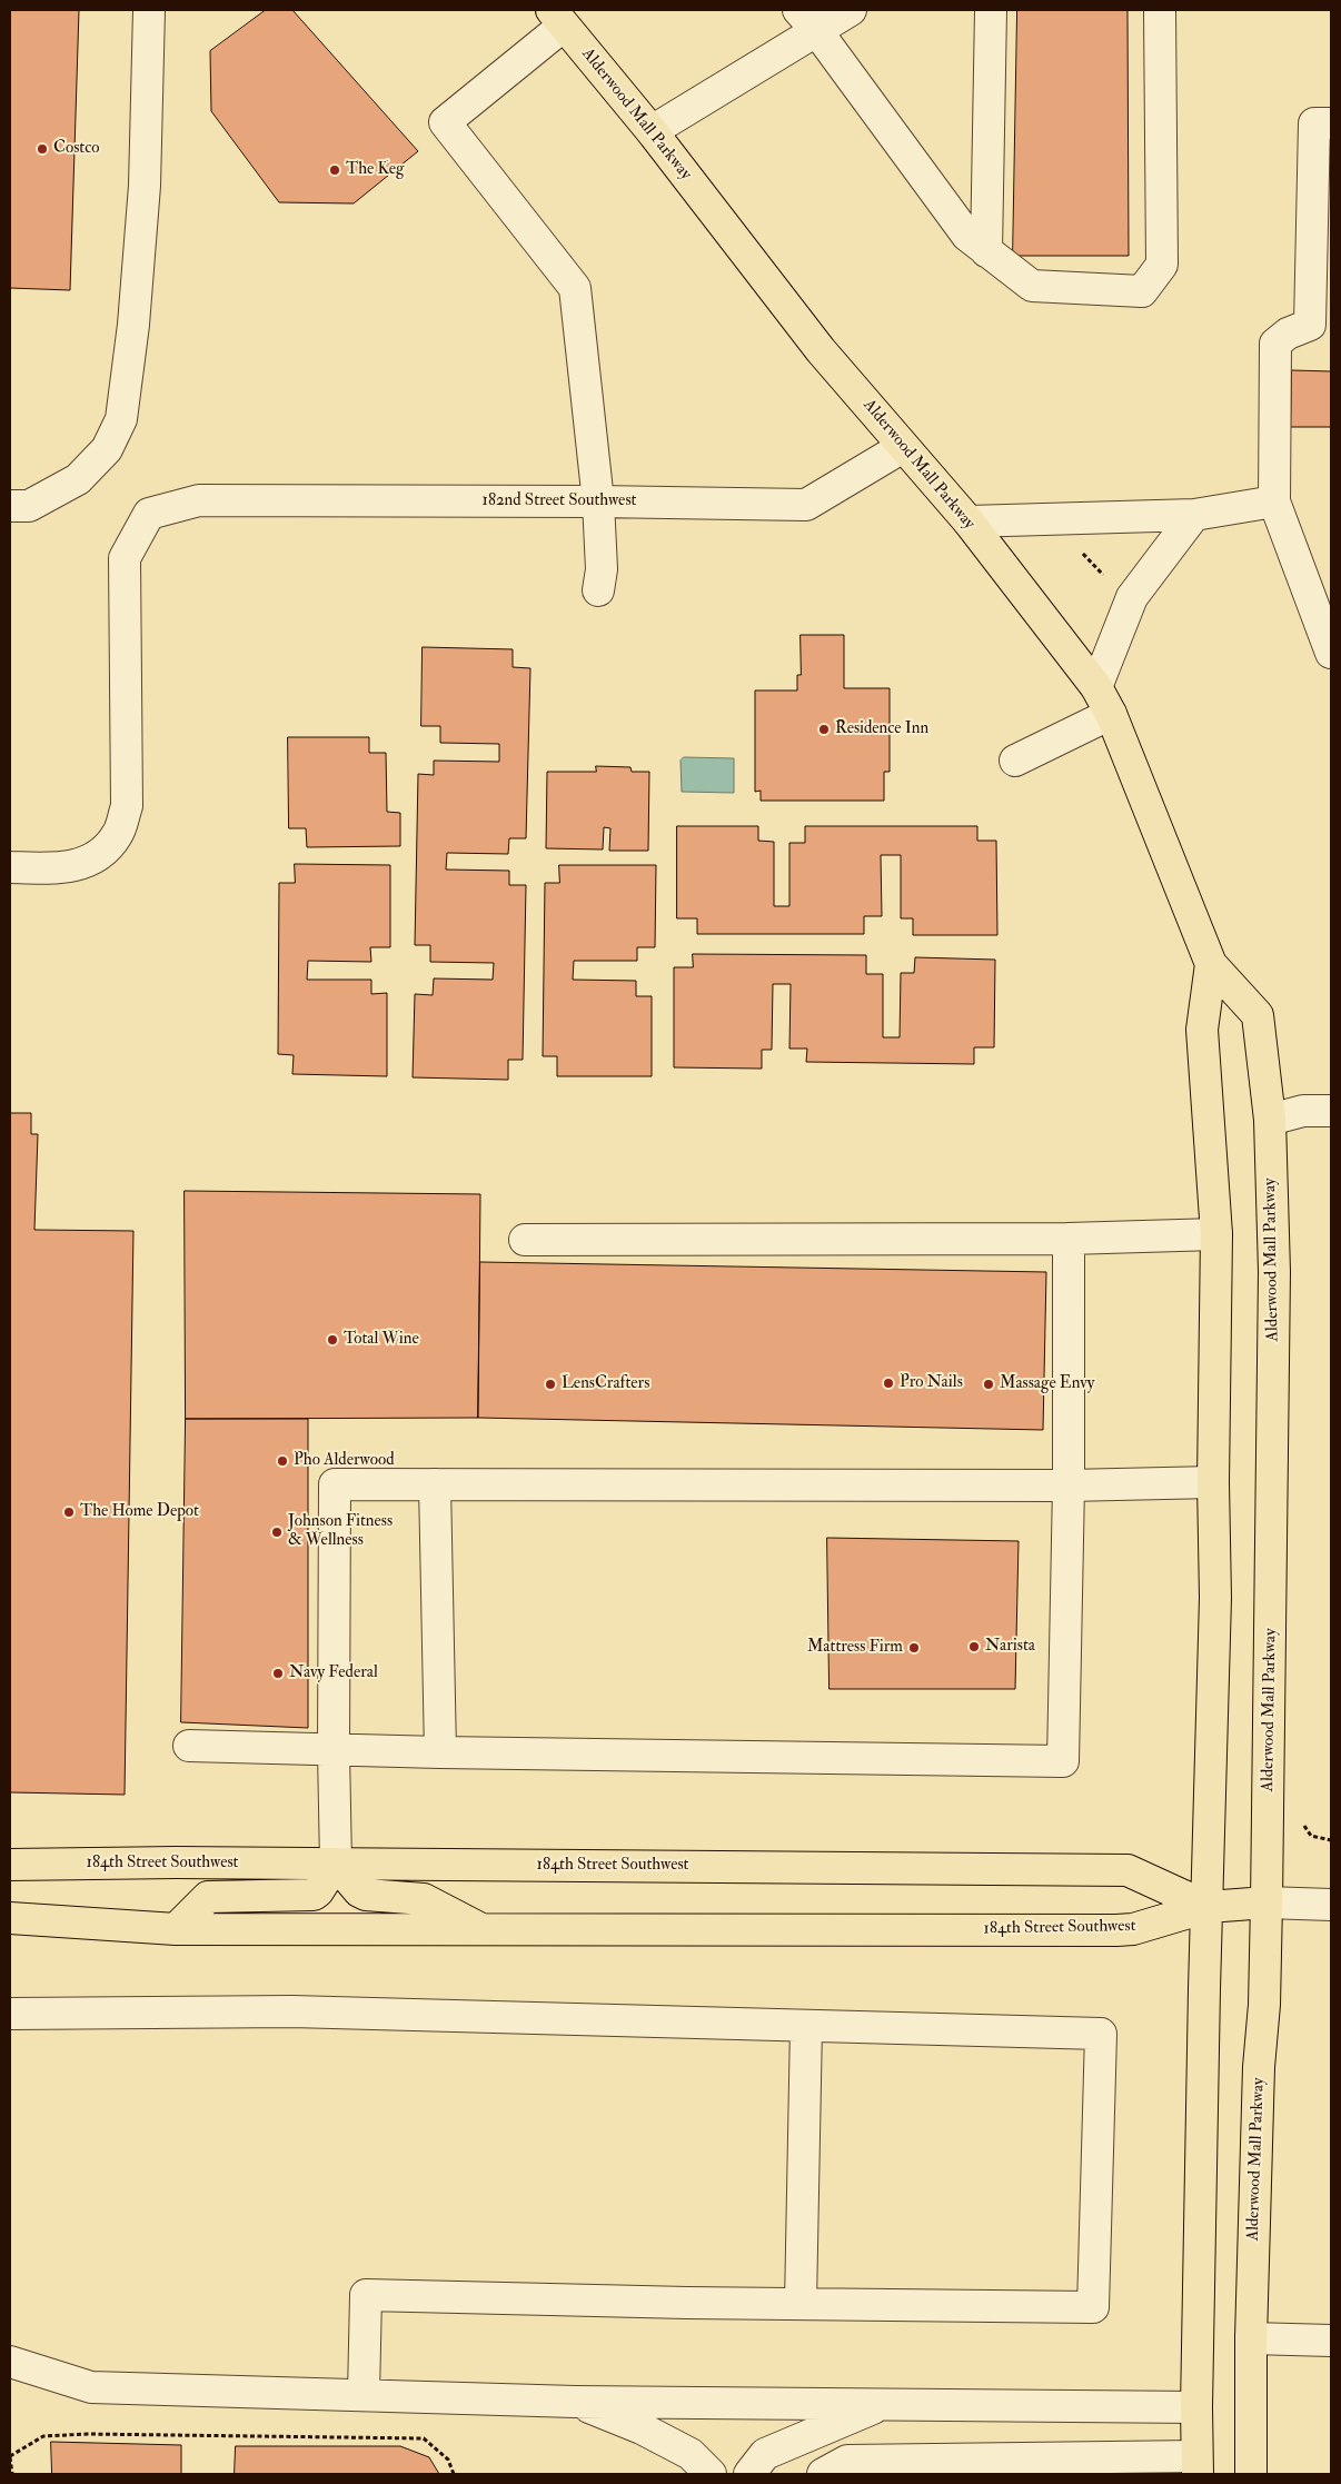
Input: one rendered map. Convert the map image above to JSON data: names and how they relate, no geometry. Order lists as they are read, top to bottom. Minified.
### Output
{"streets":{"main road":["Alderwood Mall Parkway","184th Street Southwest"],"street":["182nd Street Southwest"]},"crossings":[["Alderwood Mall Parkway","182nd Street Southwest"],["Alderwood Mall Parkway","184th Street Southwest"]],"places":["Costco","The Keg","Residence Inn","Total Wine","Pro Nails","LensCrafters","Massage Envy","Pho Alderwood","The Home Depot","Johnson Fitness & Wellness","Narista","Mattress Firm","Navy Federal"]}
